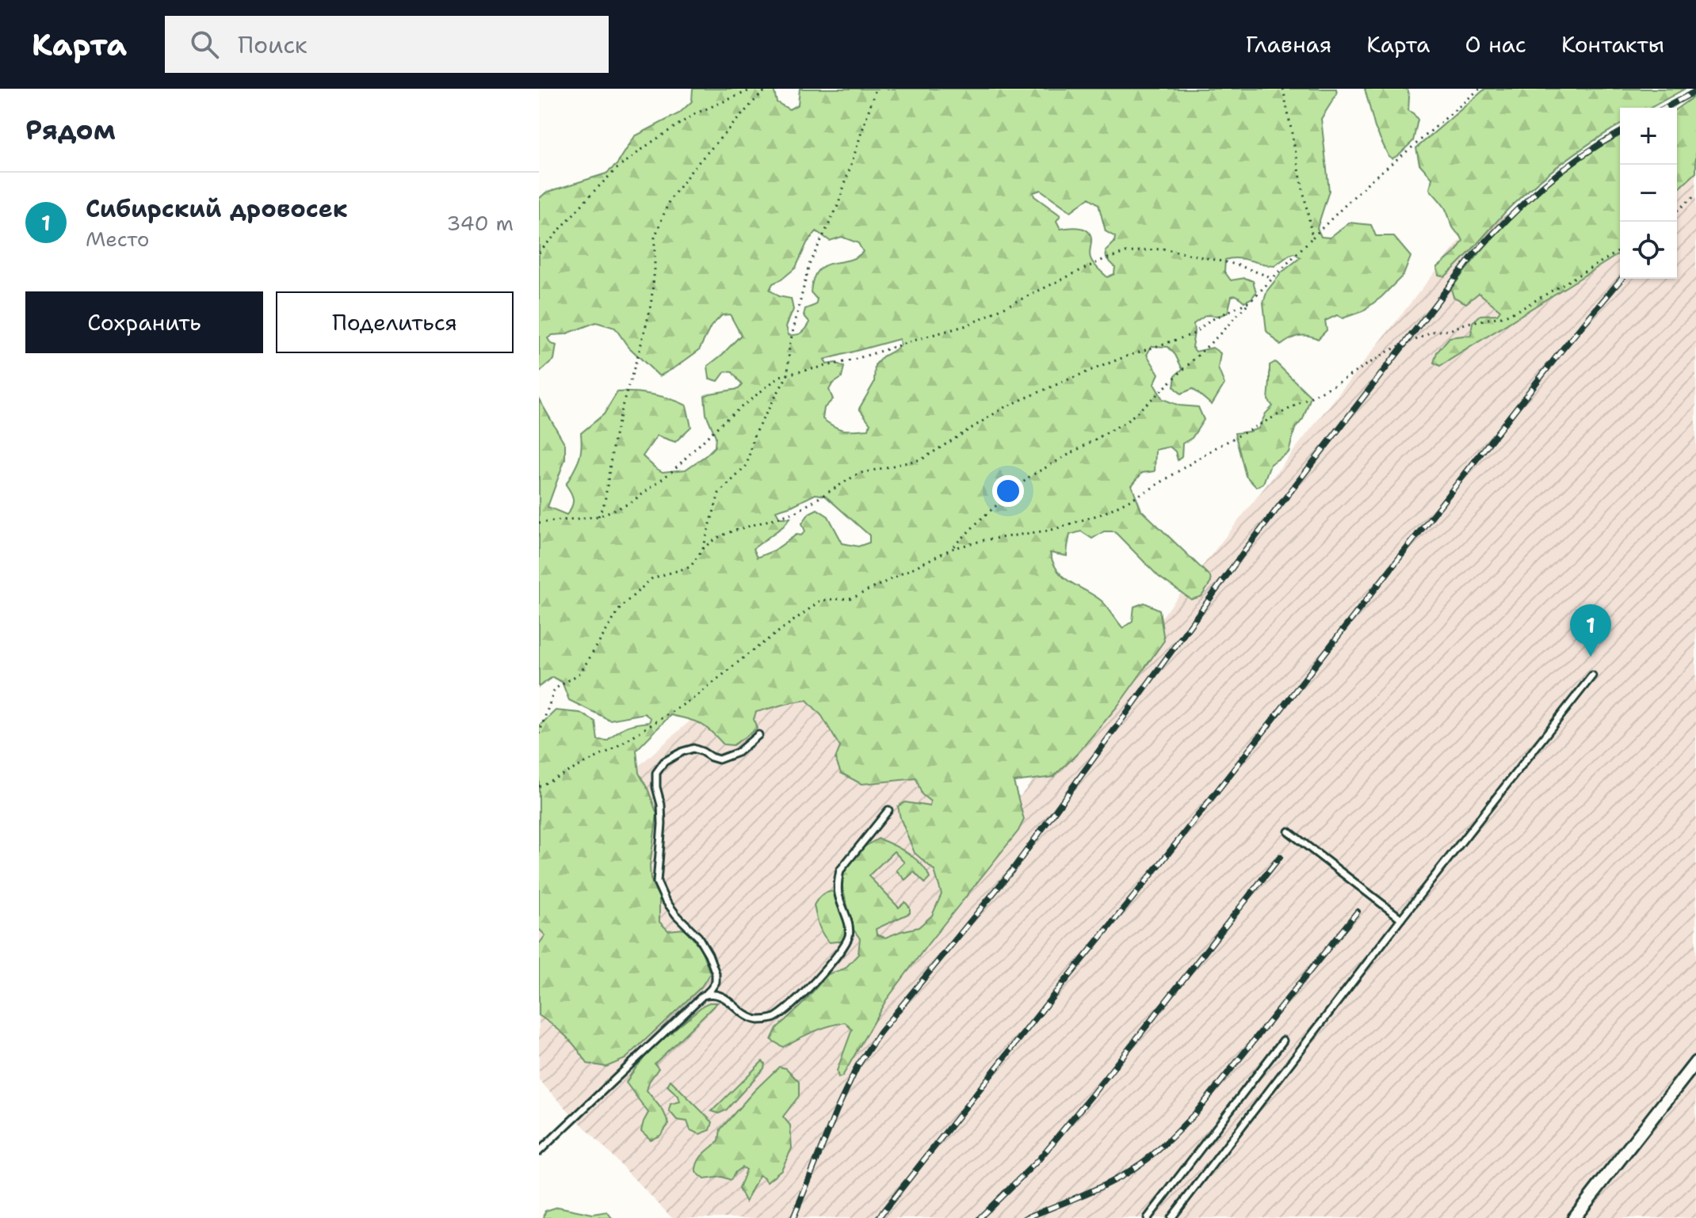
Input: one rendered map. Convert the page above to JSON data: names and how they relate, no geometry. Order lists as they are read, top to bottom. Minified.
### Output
{"page":{"header":"Карта","search":"Поиск","nav":["Главная","Карта","О нас","Контакты"],"heading":"Рядом","map_buttons":["+","−"],"list":[{"mark":"1","name":"Сибирский дровосек","note":"Место","value":"340 m"}],"buttons":["Сохранить","Поделиться"],"pins":"1"}}
